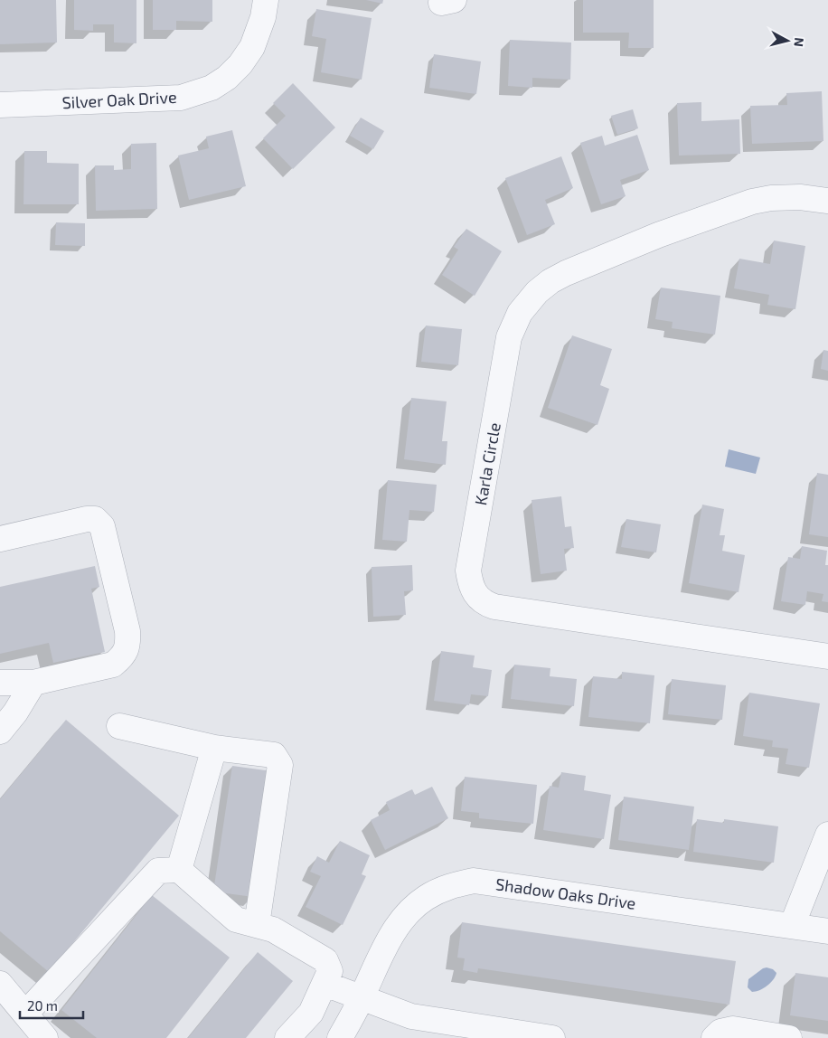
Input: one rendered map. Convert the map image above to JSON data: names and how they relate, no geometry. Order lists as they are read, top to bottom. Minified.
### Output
{"streets":{"street":["Silver Oak Drive","Karla Circle","Shadow Oaks Drive"]},"scale_bar":"20 m","north":"right"}
